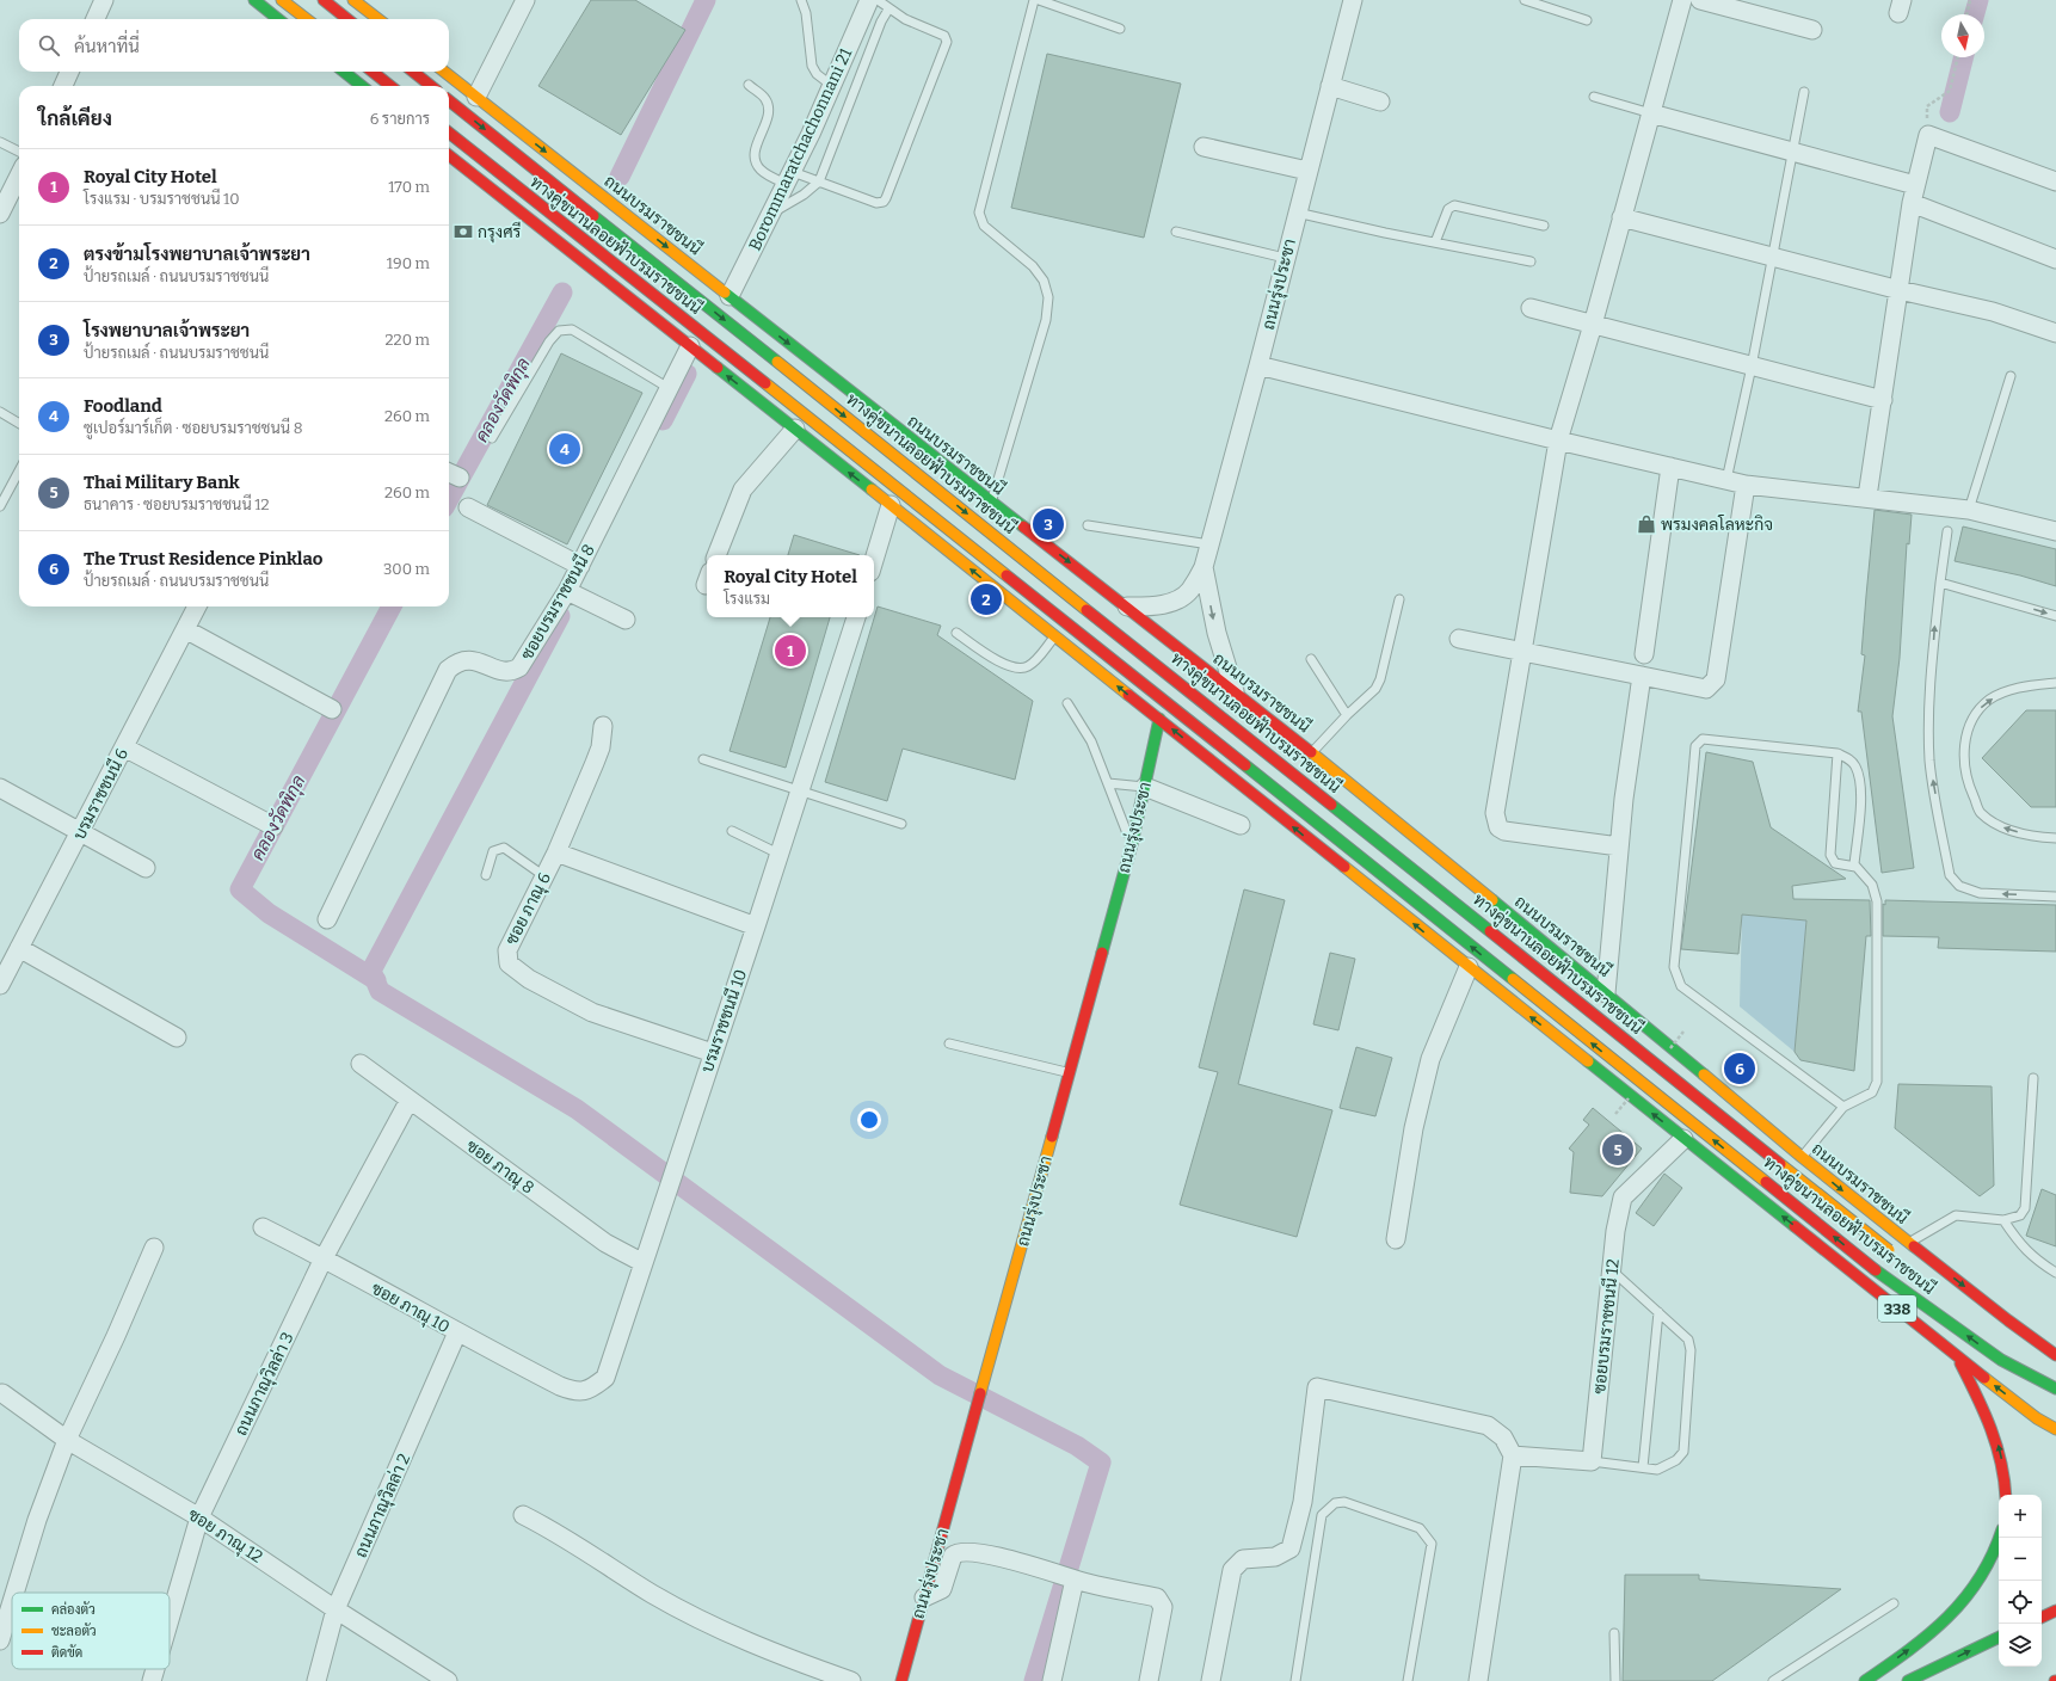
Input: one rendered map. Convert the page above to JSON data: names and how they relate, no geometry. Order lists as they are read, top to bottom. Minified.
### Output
{"streets":{"main road":["ถนนบรมราชชนนี","ทางคู่ขนานลอยฟ้าบรมราชชนนี","ถนนรุ่งประชา","338"],"street":["Borommaratchachonnani 21","ซอยบรมราชชนนี 8","บรมราชชนนี 6","ซอย ภาณุ 6","บรมราชชนนี 10","ซอย ภาณุ 8","ซอย ภาณุ 10","ซอยบรมราชชนนี 12","ถนนภาณุวิลล่า 3","ถนนภาณุวิลล่า 2","ซอย ภาณุ 12"]},"crossings":[["Borommaratchachonnani 21","ถนนบรมราชชนนี"],["ถนนบรมราชชนนี","ถนนรุ่งประชา"],["ซอย ภาณุ 6","บรมราชชนนี 10"],["บรมราชชนนี 10","ซอย ภาณุ 8"],["บรมราชชนนี 10","ซอย ภาณุ 10"],["ซอย ภาณุ 8","ถนนภาณุวิลล่า 3"],["ซอย ภาณุ 10","ถนนภาณุวิลล่า 3"],["ซอย ภาณุ 10","ถนนภาณุวิลล่า 2"],["338","ซอยบรมราชชนนี 12"],["ถนนภาณุวิลล่า 3","ซอย ภาณุ 12"],["ถนนภาณุวิลล่า 2","ซอย ภาณุ 12"]],"water":["คลองวัดพิกุล"],"places":{"bank":["กรุงศรี"],"shop":["พรมงคลโลหะกิจ"]},"legend":["คล่องตัว","ชะลอตัว","ติดขัด"],"north":"bottom","page":{"search":"ค้นหาที่นี่","heading":["ใกล้เคียง","6 รายการ"],"list":[{"mark":"1","name":"Royal City Hotel","note":"โรงแรม · บรมราชชนนี 10","value":"170 m"},{"mark":"2","name":"ตรงข้ามโรงพยาบาลเจ้าพระยา","note":"ป้ายรถเมล์ · ถนนบรมราชชนนี","value":"190 m"},{"mark":"3","name":"โรงพยาบาลเจ้าพระยา","note":"ป้ายรถเมล์ · ถนนบรมราชชนนี","value":"220 m"},{"mark":"4","name":"Foodland","note":"ซูเปอร์มาร์เก็ต · ซอยบรมราชชนนี 8","value":"260 m"},{"mark":"5","name":"Thai Military Bank","note":"ธนาคาร · ซอยบรมราชชนนี 12","value":"260 m"},{"mark":"6","name":"The Trust Residence Pinklao","note":"ป้ายรถเมล์ · ถนนบรมราชชนนี","value":"300 m"}],"pins":["4","3","2","1","6","5"],"popup":["Royal City Hotel","โรงแรม"],"map_buttons":["+","−"]}}
